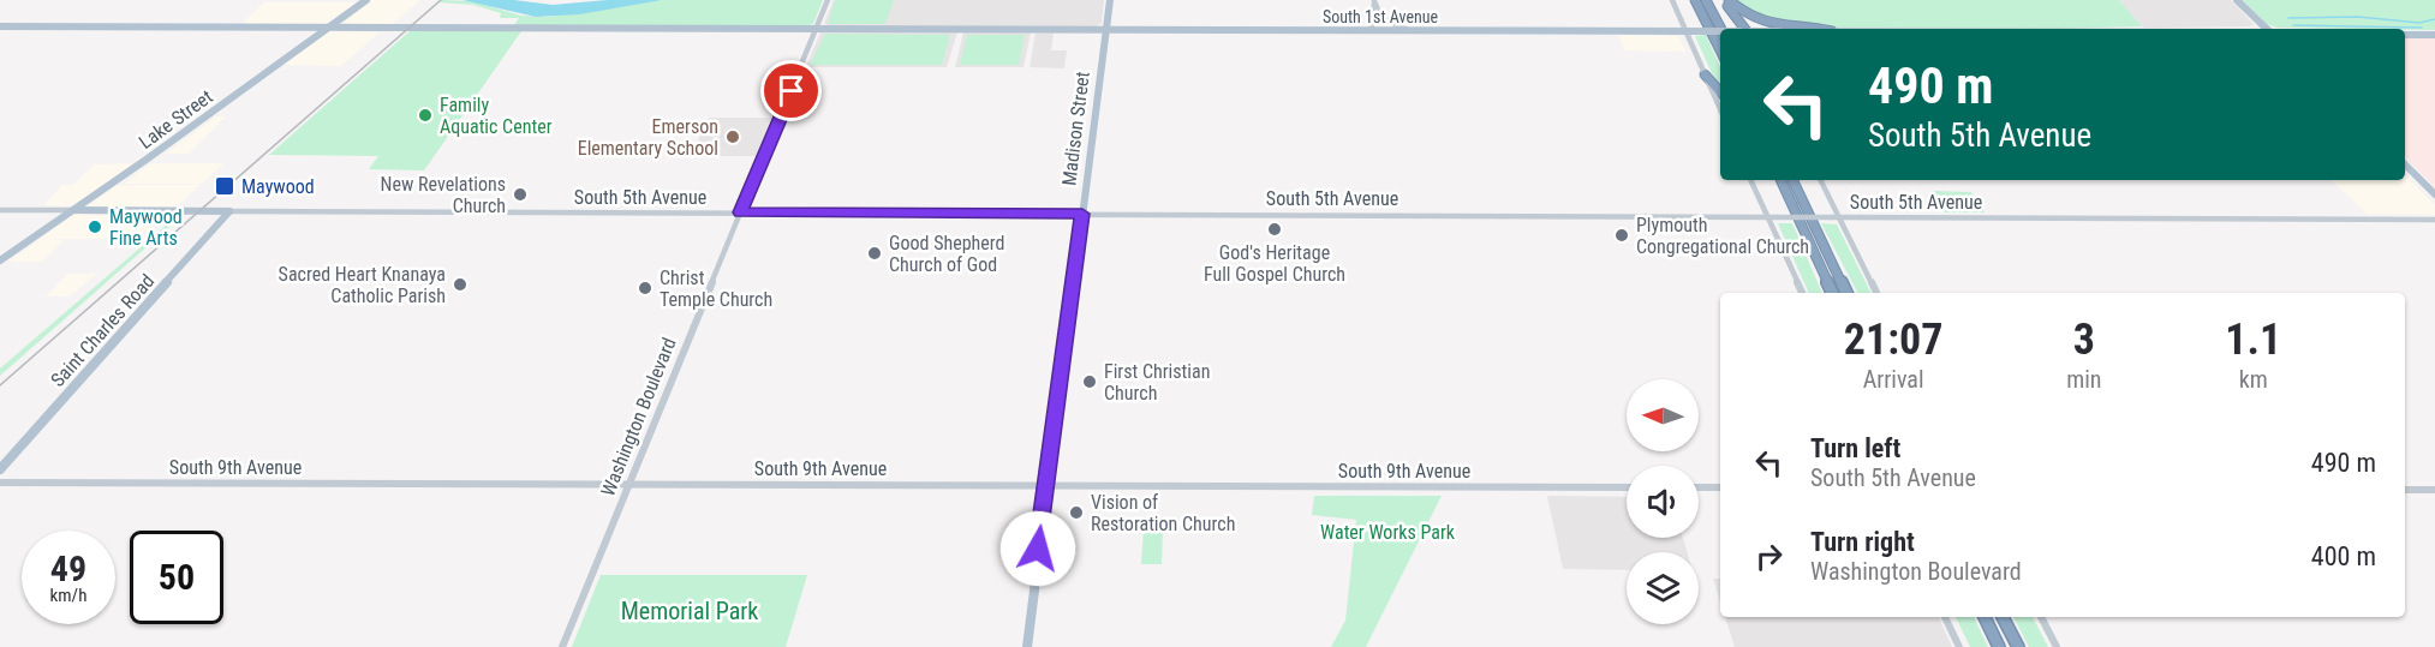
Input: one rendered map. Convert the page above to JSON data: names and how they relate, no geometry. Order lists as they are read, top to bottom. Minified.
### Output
{"streets":{"main road":["South 1st Avenue","Lake Street","Madison Street","South 5th Avenue","Saint Charles Road"],"street":["Washington Boulevard","South 9th Avenue"]},"crossings":[["South 1st Avenue","Lake Street"],["South 1st Avenue","Madison Street"],["South 1st Avenue","Washington Boulevard"],["Madison Street","South 5th Avenue"],["Madison Street","South 9th Avenue"],["South 5th Avenue","Saint Charles Road"],["South 5th Avenue","Washington Boulevard"],["Washington Boulevard","South 9th Avenue"]],"parks":["Water Works Park","Memorial Park"],"places":{"other":["Family Aquatic Center","Emerson Elementary School","New Revelations Church","Maywood Fine Arts","God's Heritage Full Gospel Church","Plymouth Congregational Church","Good Shepherd Church of God","Sacred Heart Knanaya Catholic Parish","Christ Temple Church","First Christian Church","Vision of Restoration Church"],"transit":["Maywood"]},"north":"left","page":{"turn":["490 m","South 5th Avenue"],"eta":["21:07","Arrival","3","min","1.1","km"],"list":[{"name":"Turn left","note":"South 5th Avenue","value":"490 m"},{"name":"Turn right","note":"Washington Boulevard","value":"400 m"}],"speed":"49 km/h","limit":"50"}}
